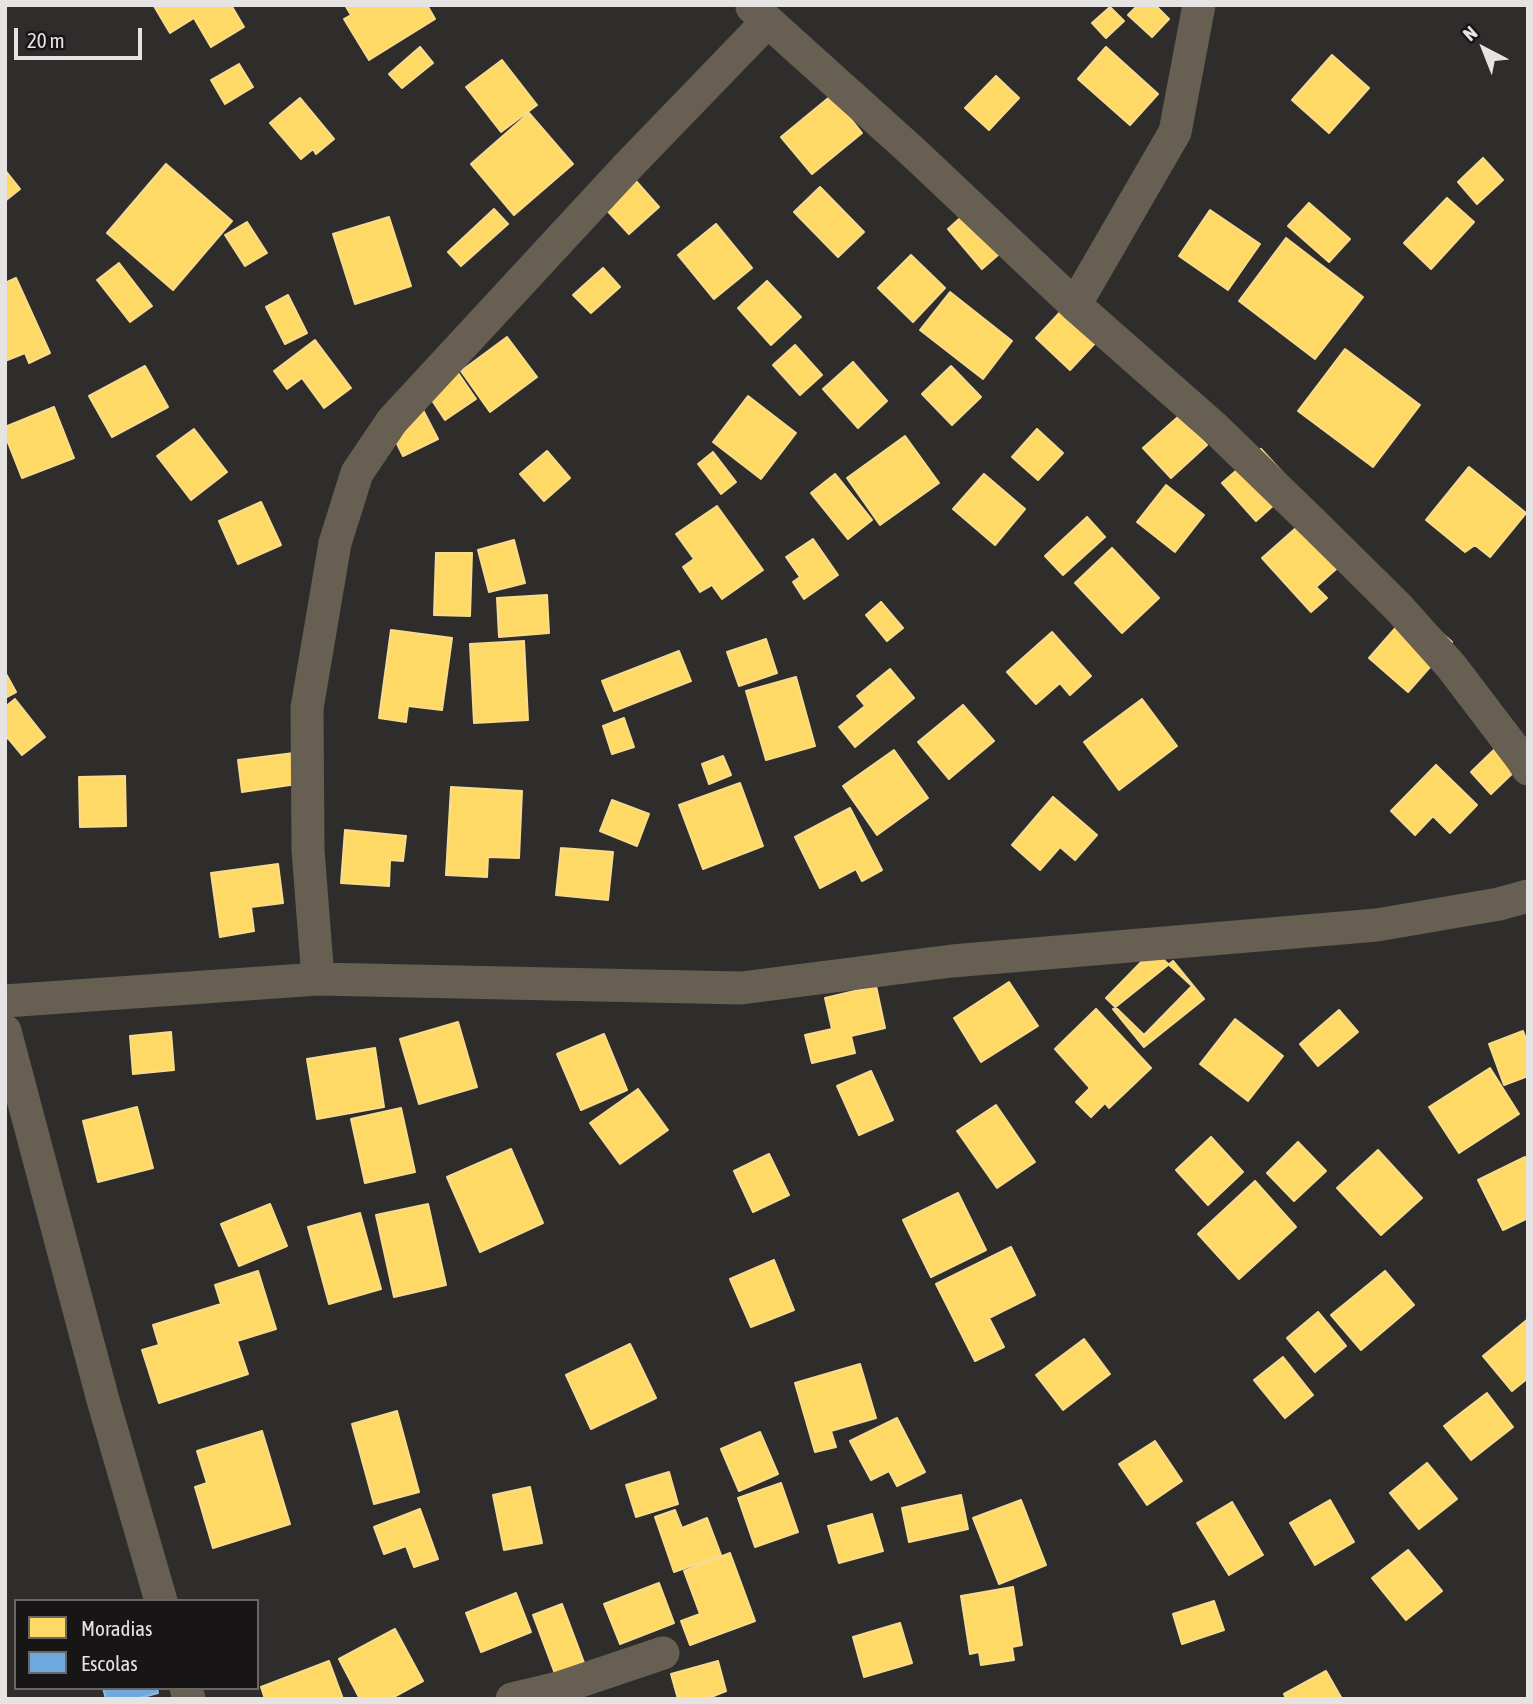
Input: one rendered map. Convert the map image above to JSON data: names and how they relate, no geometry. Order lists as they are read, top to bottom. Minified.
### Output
{"legend":["Moradias","Escolas"],"scale_bar":"20 m","north":"top left"}
